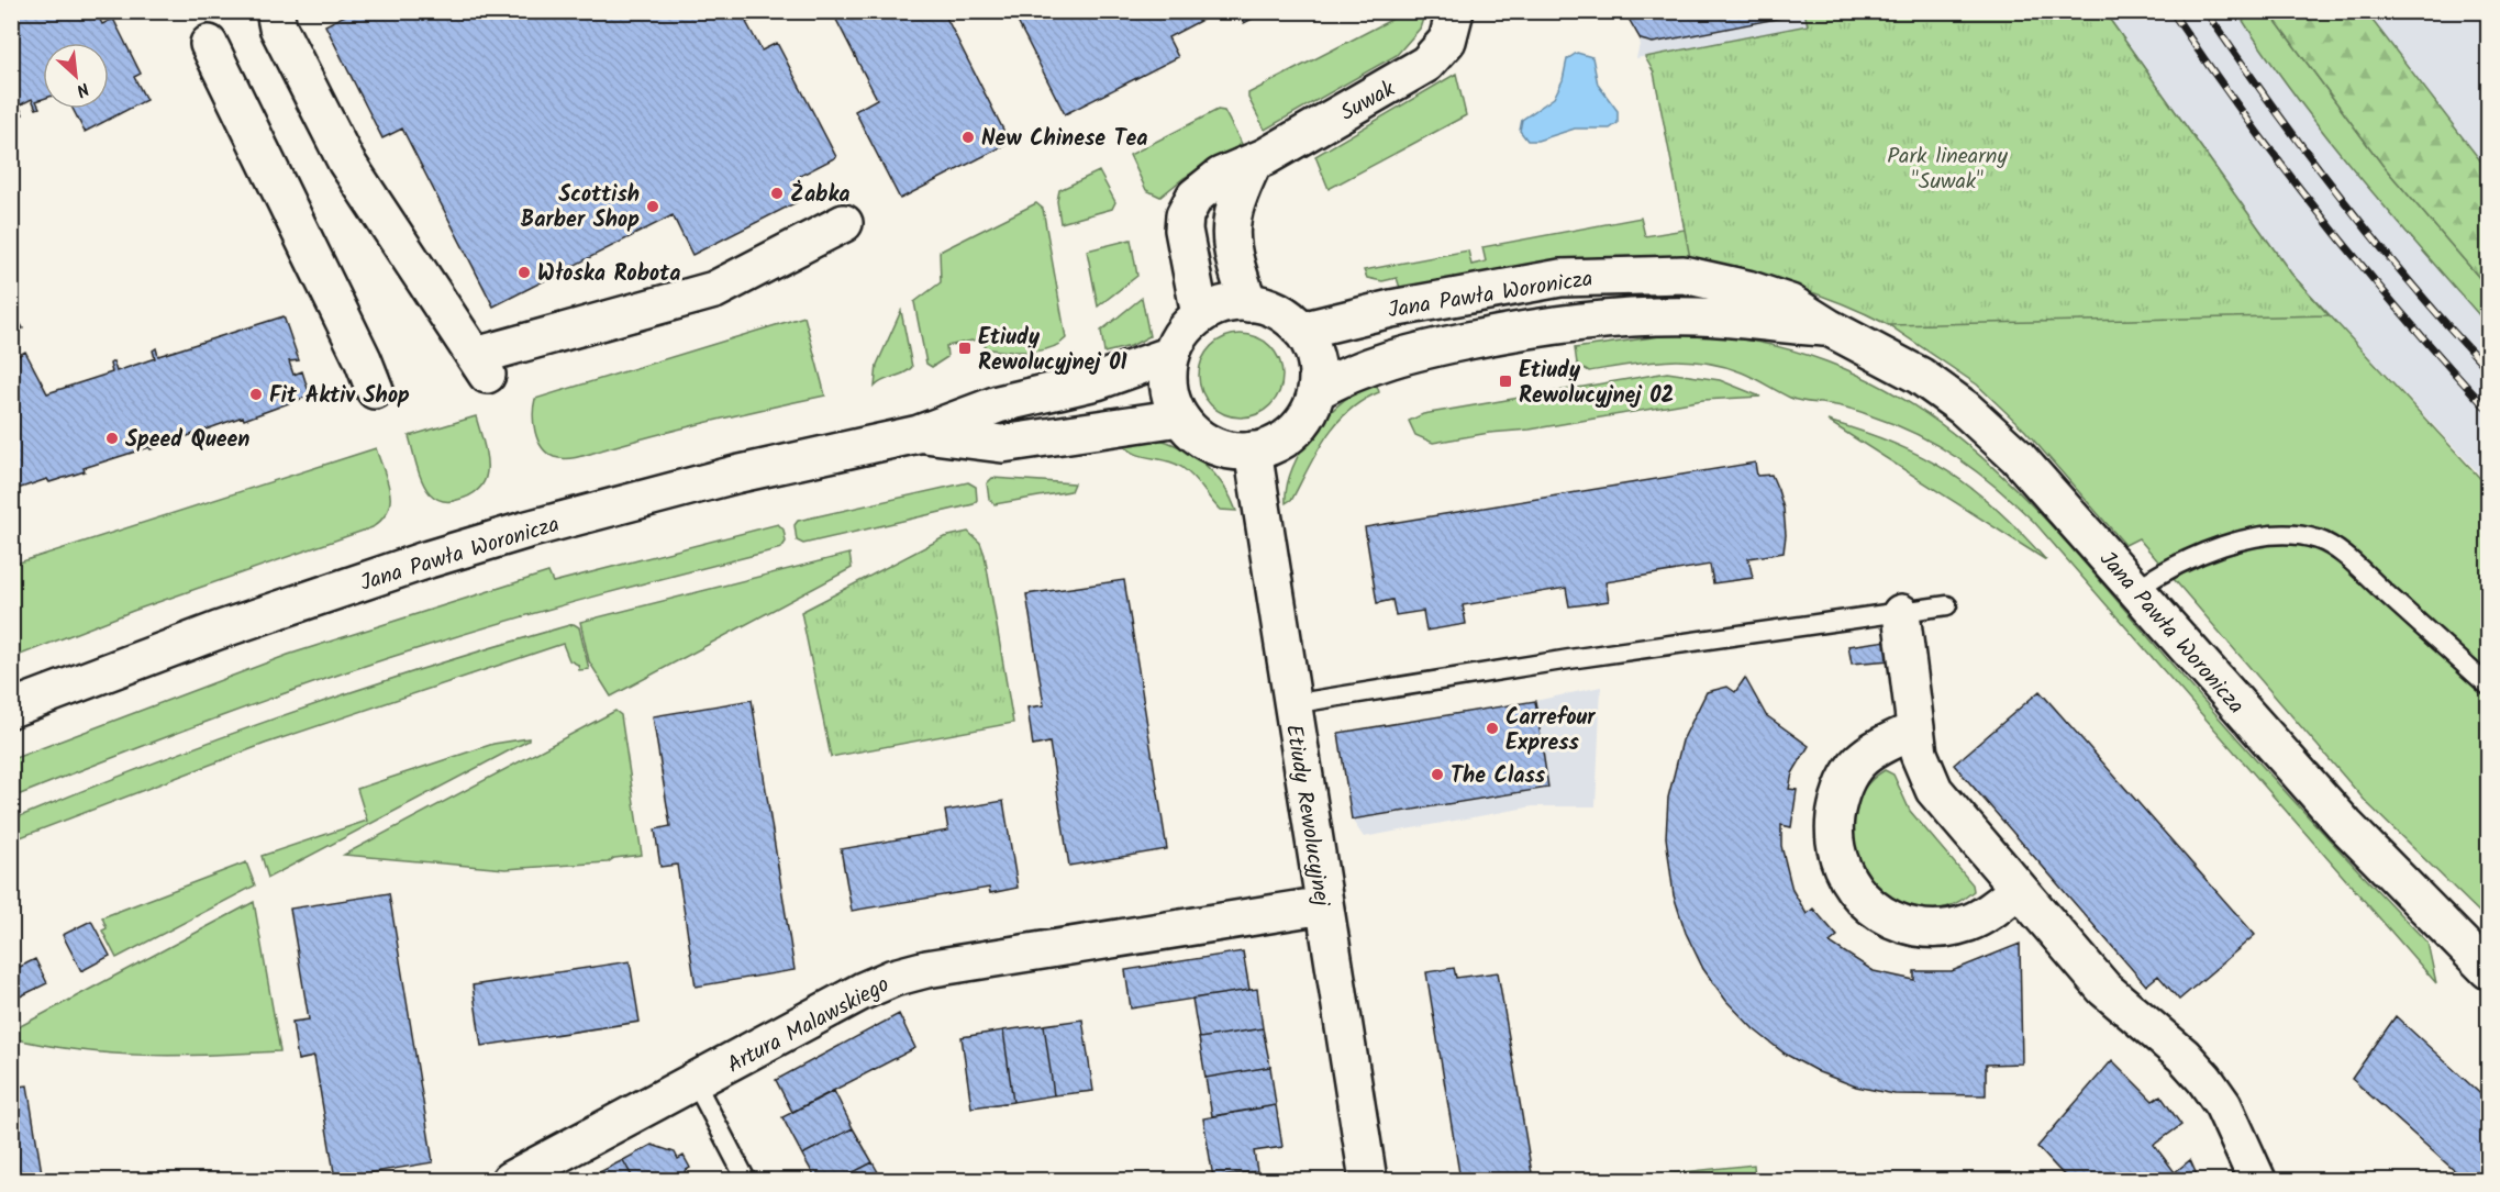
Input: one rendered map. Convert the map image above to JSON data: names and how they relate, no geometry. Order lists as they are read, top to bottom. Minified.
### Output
{"streets":{"street":["Suwak","Jana Pawła Woronicza","Etiudy Rewolucyjnej","Artura Malawskiego"]},"crossings":[["Suwak","Jana Pawła Woronicza"],["Suwak","Etiudy Rewolucyjnej"],["Jana Pawła Woronicza","Etiudy Rewolucyjnej"],["Etiudy Rewolucyjnej","Artura Malawskiego"]],"parks":["Park linearny \"Suwak\""],"places":{"other":["New Chinese Tea","Żabka","Scottish Barber Shop","Włoska Robota","Fit Aktiv Shop","Speed Queen","Carrefour Express","The Class"],"transit":["Etiudy Rewolucyjnej 01","Etiudy Rewolucyjnej 02"]},"north":"bottom right"}
